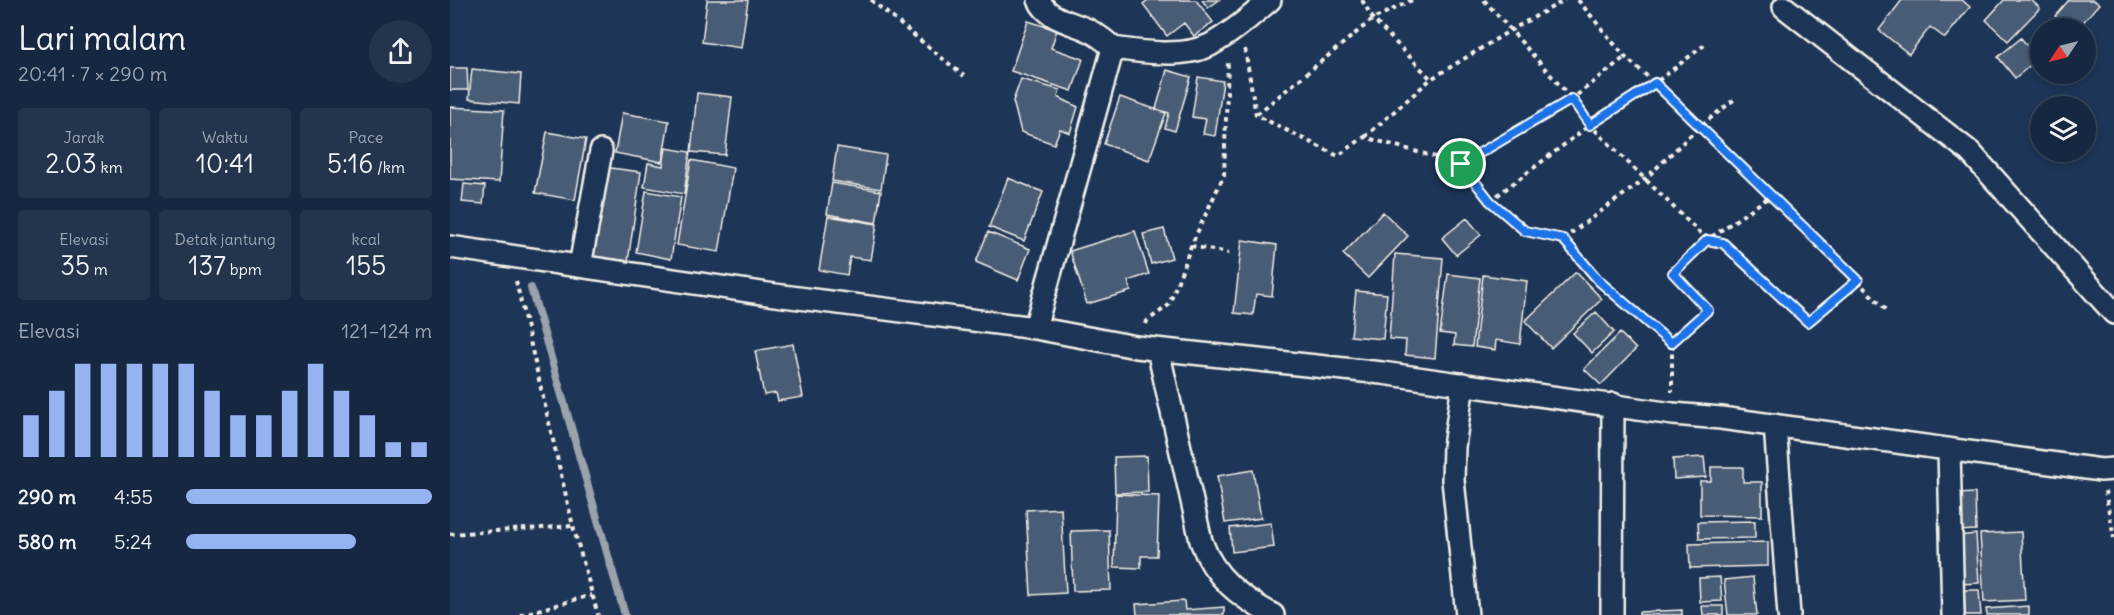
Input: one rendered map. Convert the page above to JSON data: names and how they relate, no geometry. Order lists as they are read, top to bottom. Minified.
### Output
{"north":"bottom left","page":{"heading":["Lari malam","20:41 · 7 × 290 m"],"stats":[["Jarak","2.03 km"],["Waktu","10:41"],["Pace","5:16 /km"],["Elevasi","35 m"],["Detak jantung","137 bpm"],["kcal","155"]],"chart":["Elevasi","121–124 m"],"list":[{"name":"290 m","note":"4:55"},{"name":"580 m","note":"5:24"}]}}
